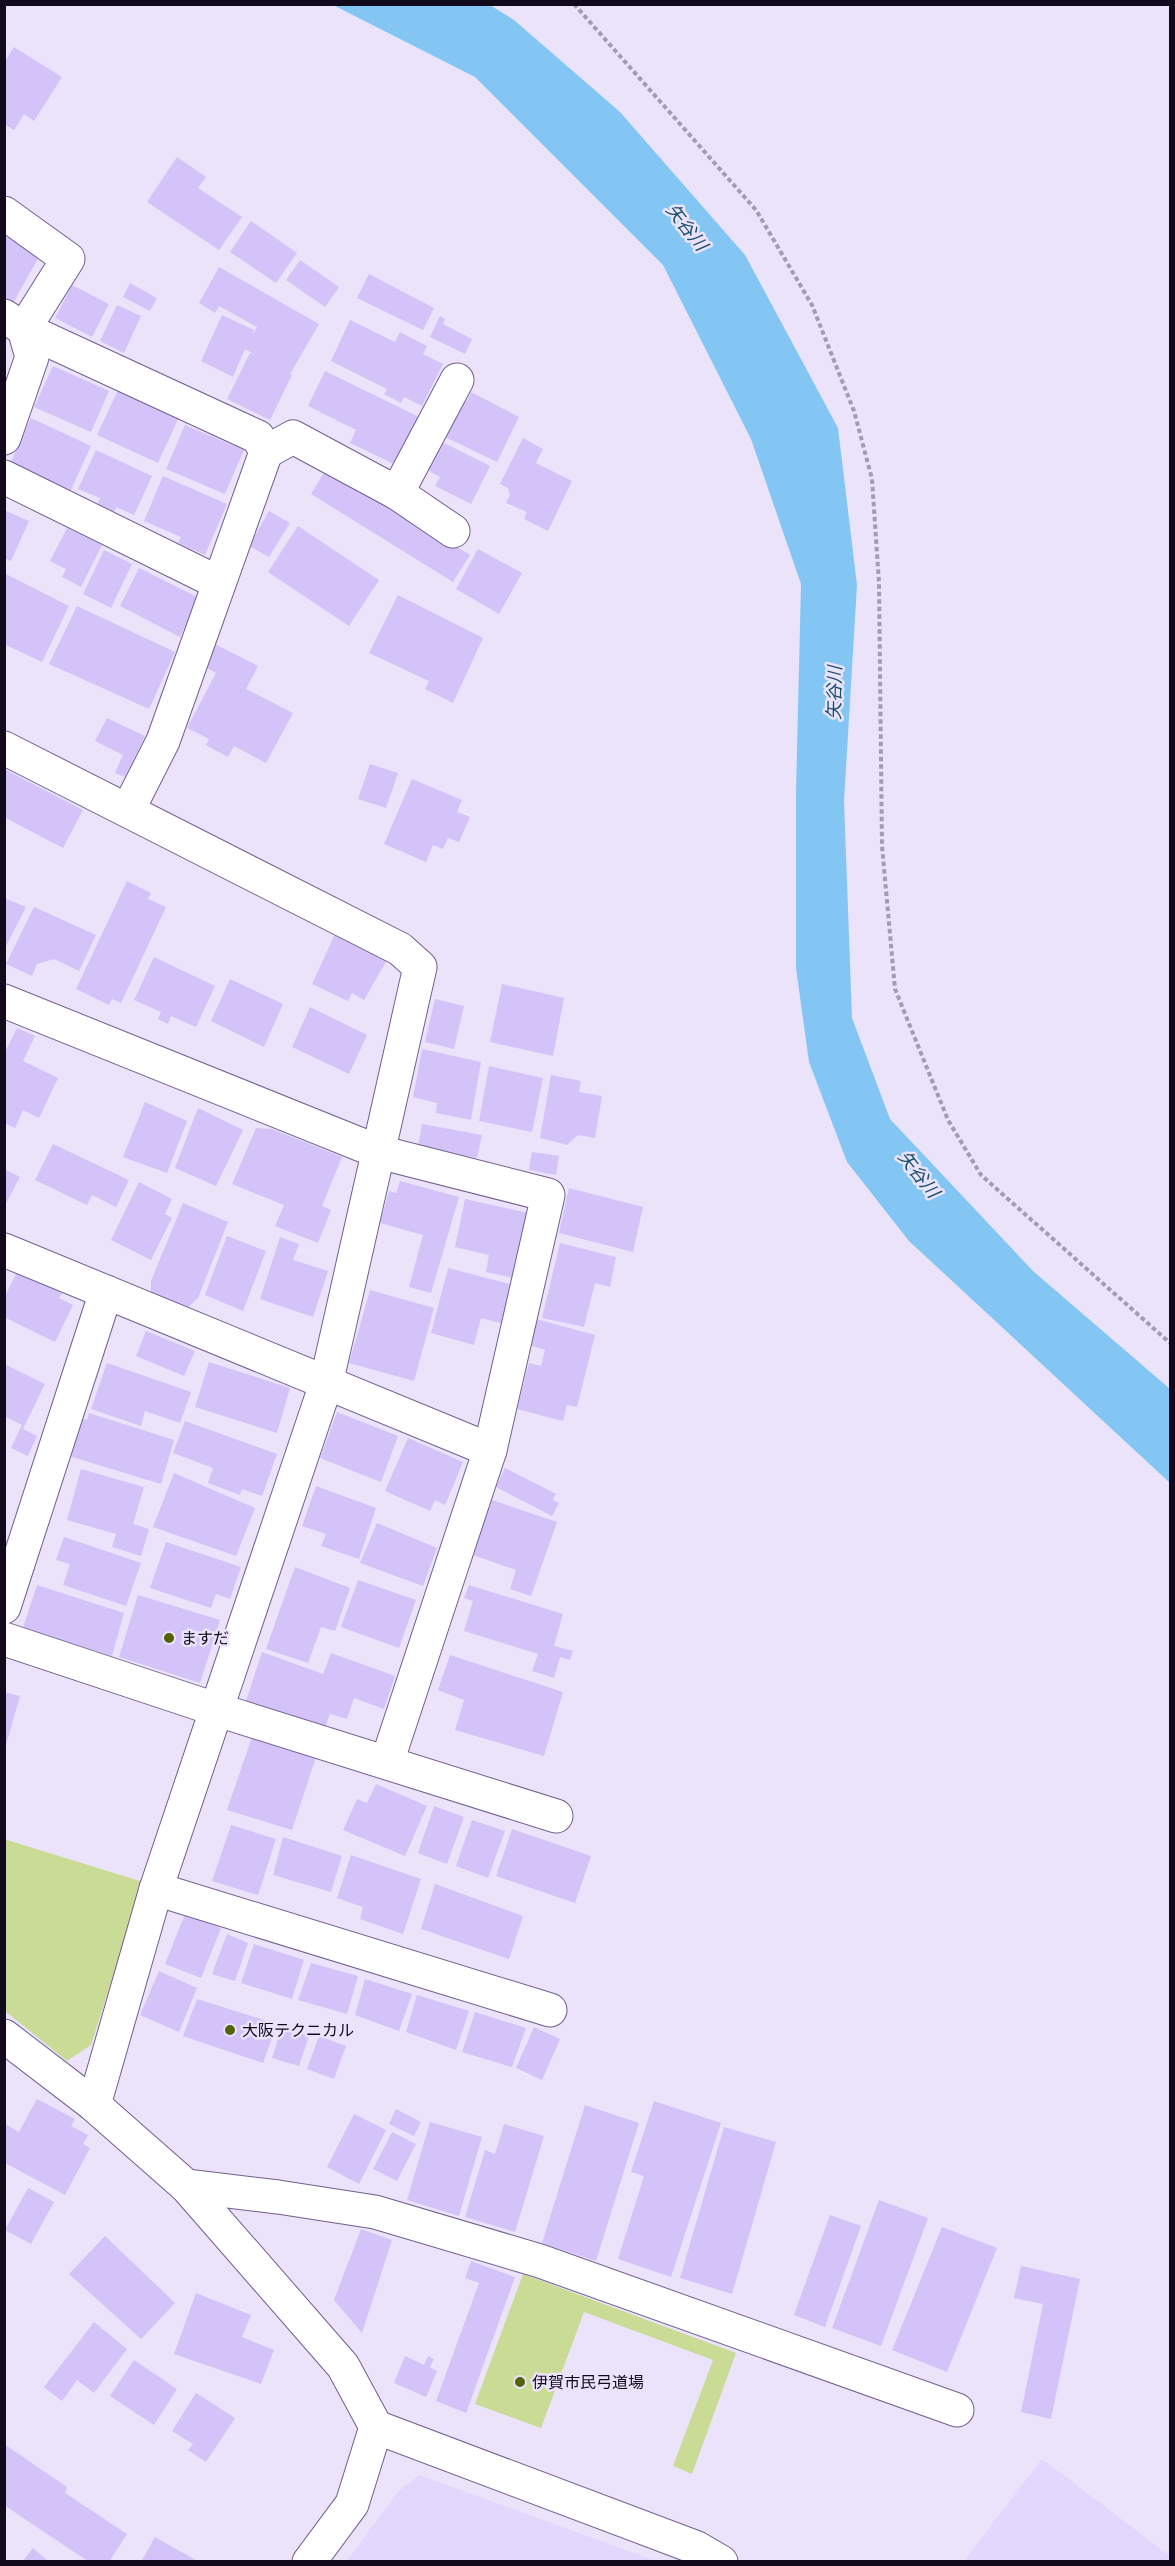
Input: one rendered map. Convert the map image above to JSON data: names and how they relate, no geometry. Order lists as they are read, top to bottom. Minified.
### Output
{"water":["矢谷川"],"places":["ますだ","大阪テクニカル","伊賀市民弓道場"]}
